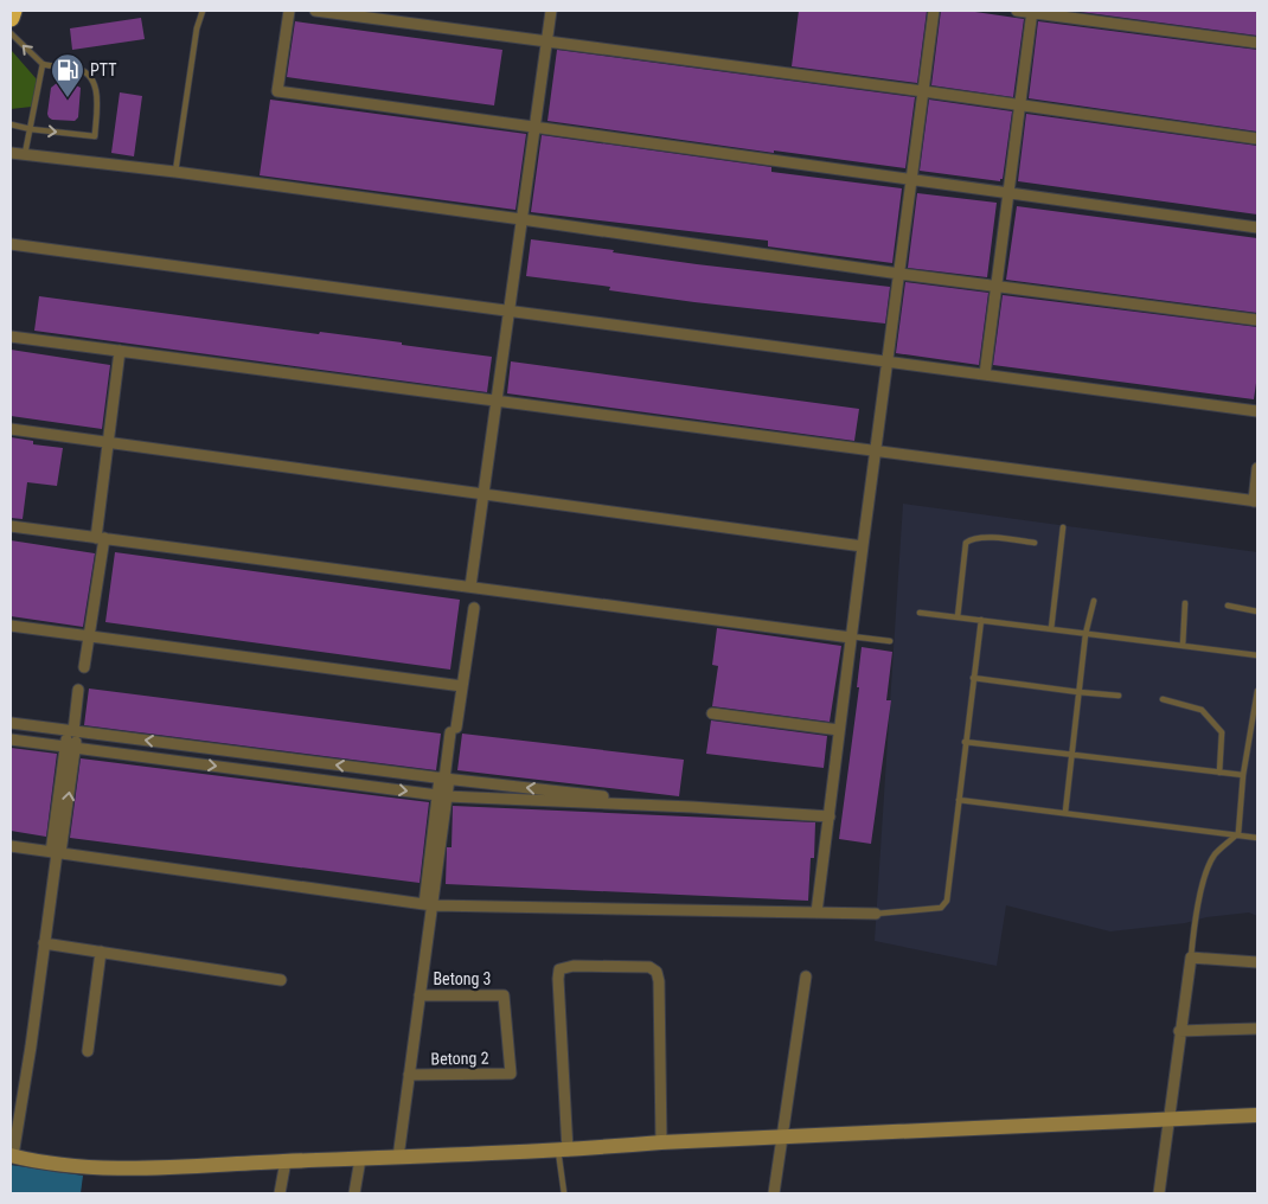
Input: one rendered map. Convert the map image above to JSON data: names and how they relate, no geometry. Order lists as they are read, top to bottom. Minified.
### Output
{"streets":{"street":["Betong 3","Betong 2"]},"crossings":[["Betong 3","Betong 2"]],"places":{"fuel station":["PTT"]}}
